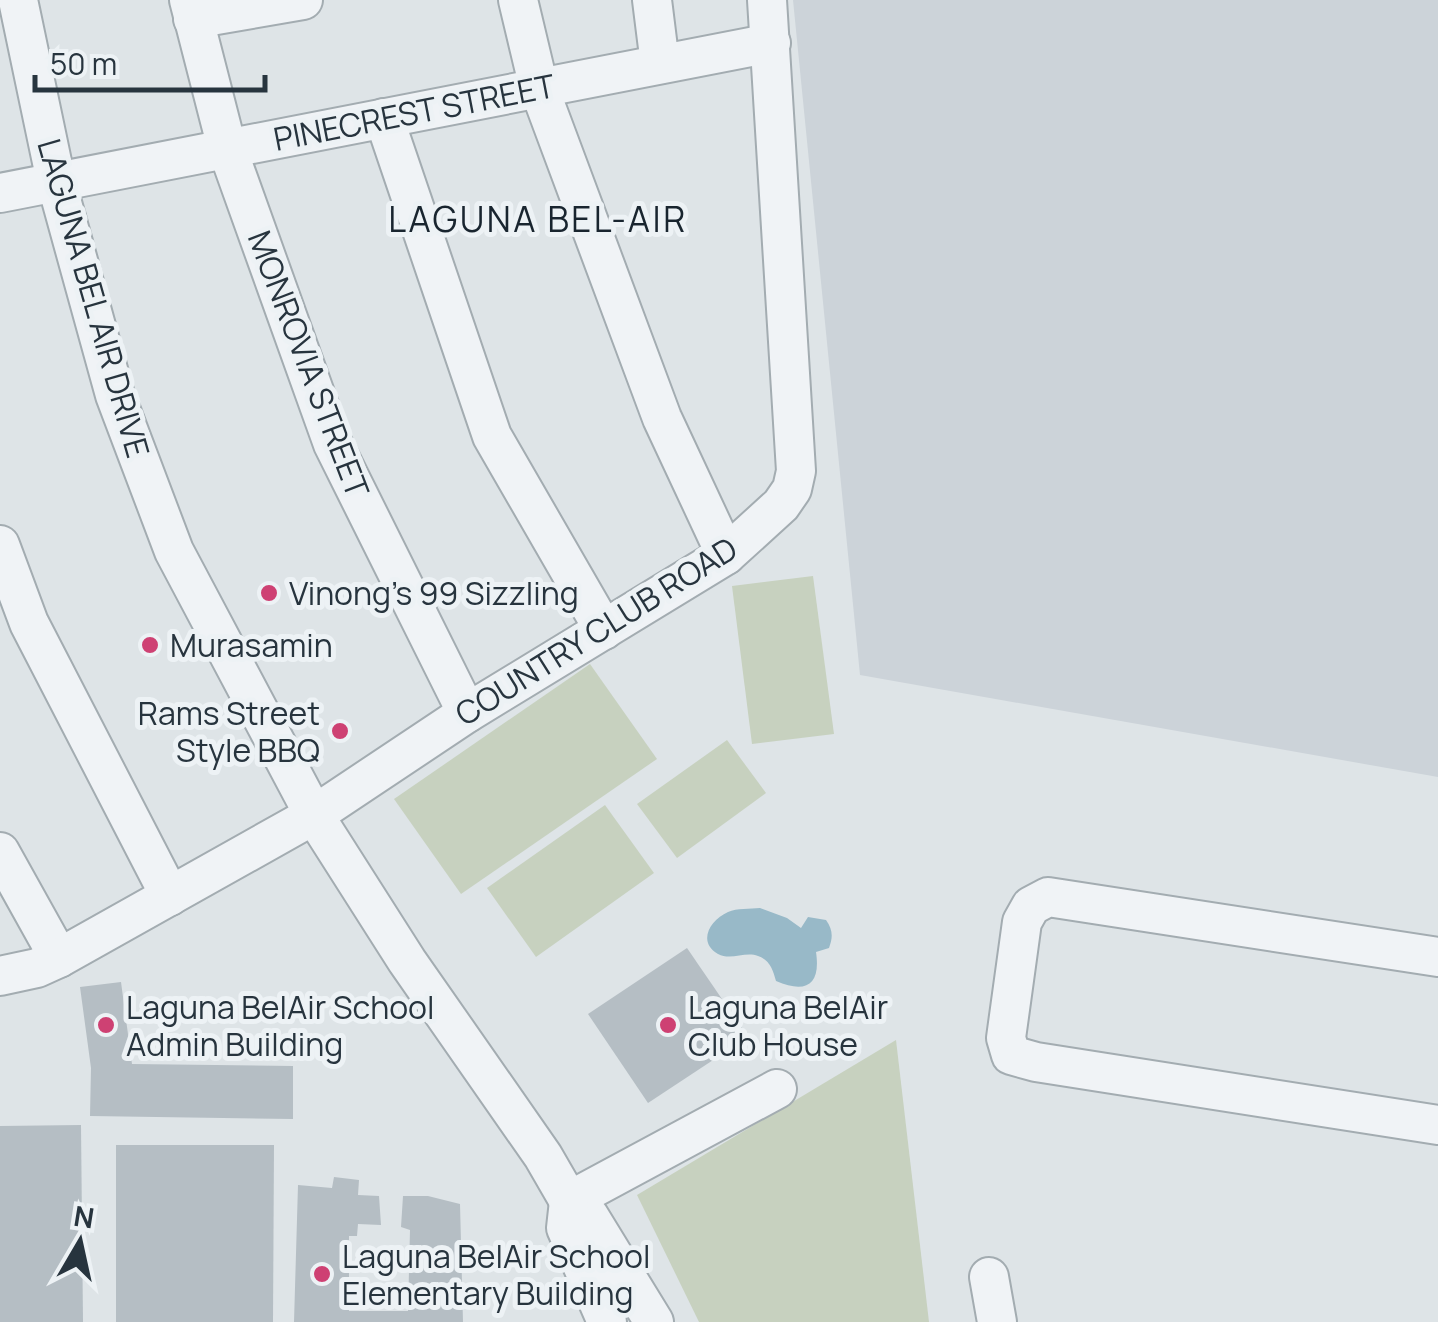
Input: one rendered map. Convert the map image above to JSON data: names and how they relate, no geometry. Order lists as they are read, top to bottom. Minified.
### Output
{"streets":{"street":["PINECREST STREET","LAGUNA BEL AIR DRIVE","MONROVIA STREET","COUNTRY CLUB ROAD"]},"crossings":[["PINECREST STREET","LAGUNA BEL AIR DRIVE"],["PINECREST STREET","MONROVIA STREET"],["PINECREST STREET","COUNTRY CLUB ROAD"],["LAGUNA BEL AIR DRIVE","COUNTRY CLUB ROAD"],["MONROVIA STREET","COUNTRY CLUB ROAD"]],"districts":["LAGUNA BEL-AIR"],"places":["Vinong's 99 Sizzling","Murasamin","Rams Street Style BBQ","Laguna BelAir School Admin Building","Laguna BelAir Club House","Laguna BelAir School Elementary Building"],"scale_bar":"50 m","north":"top"}
